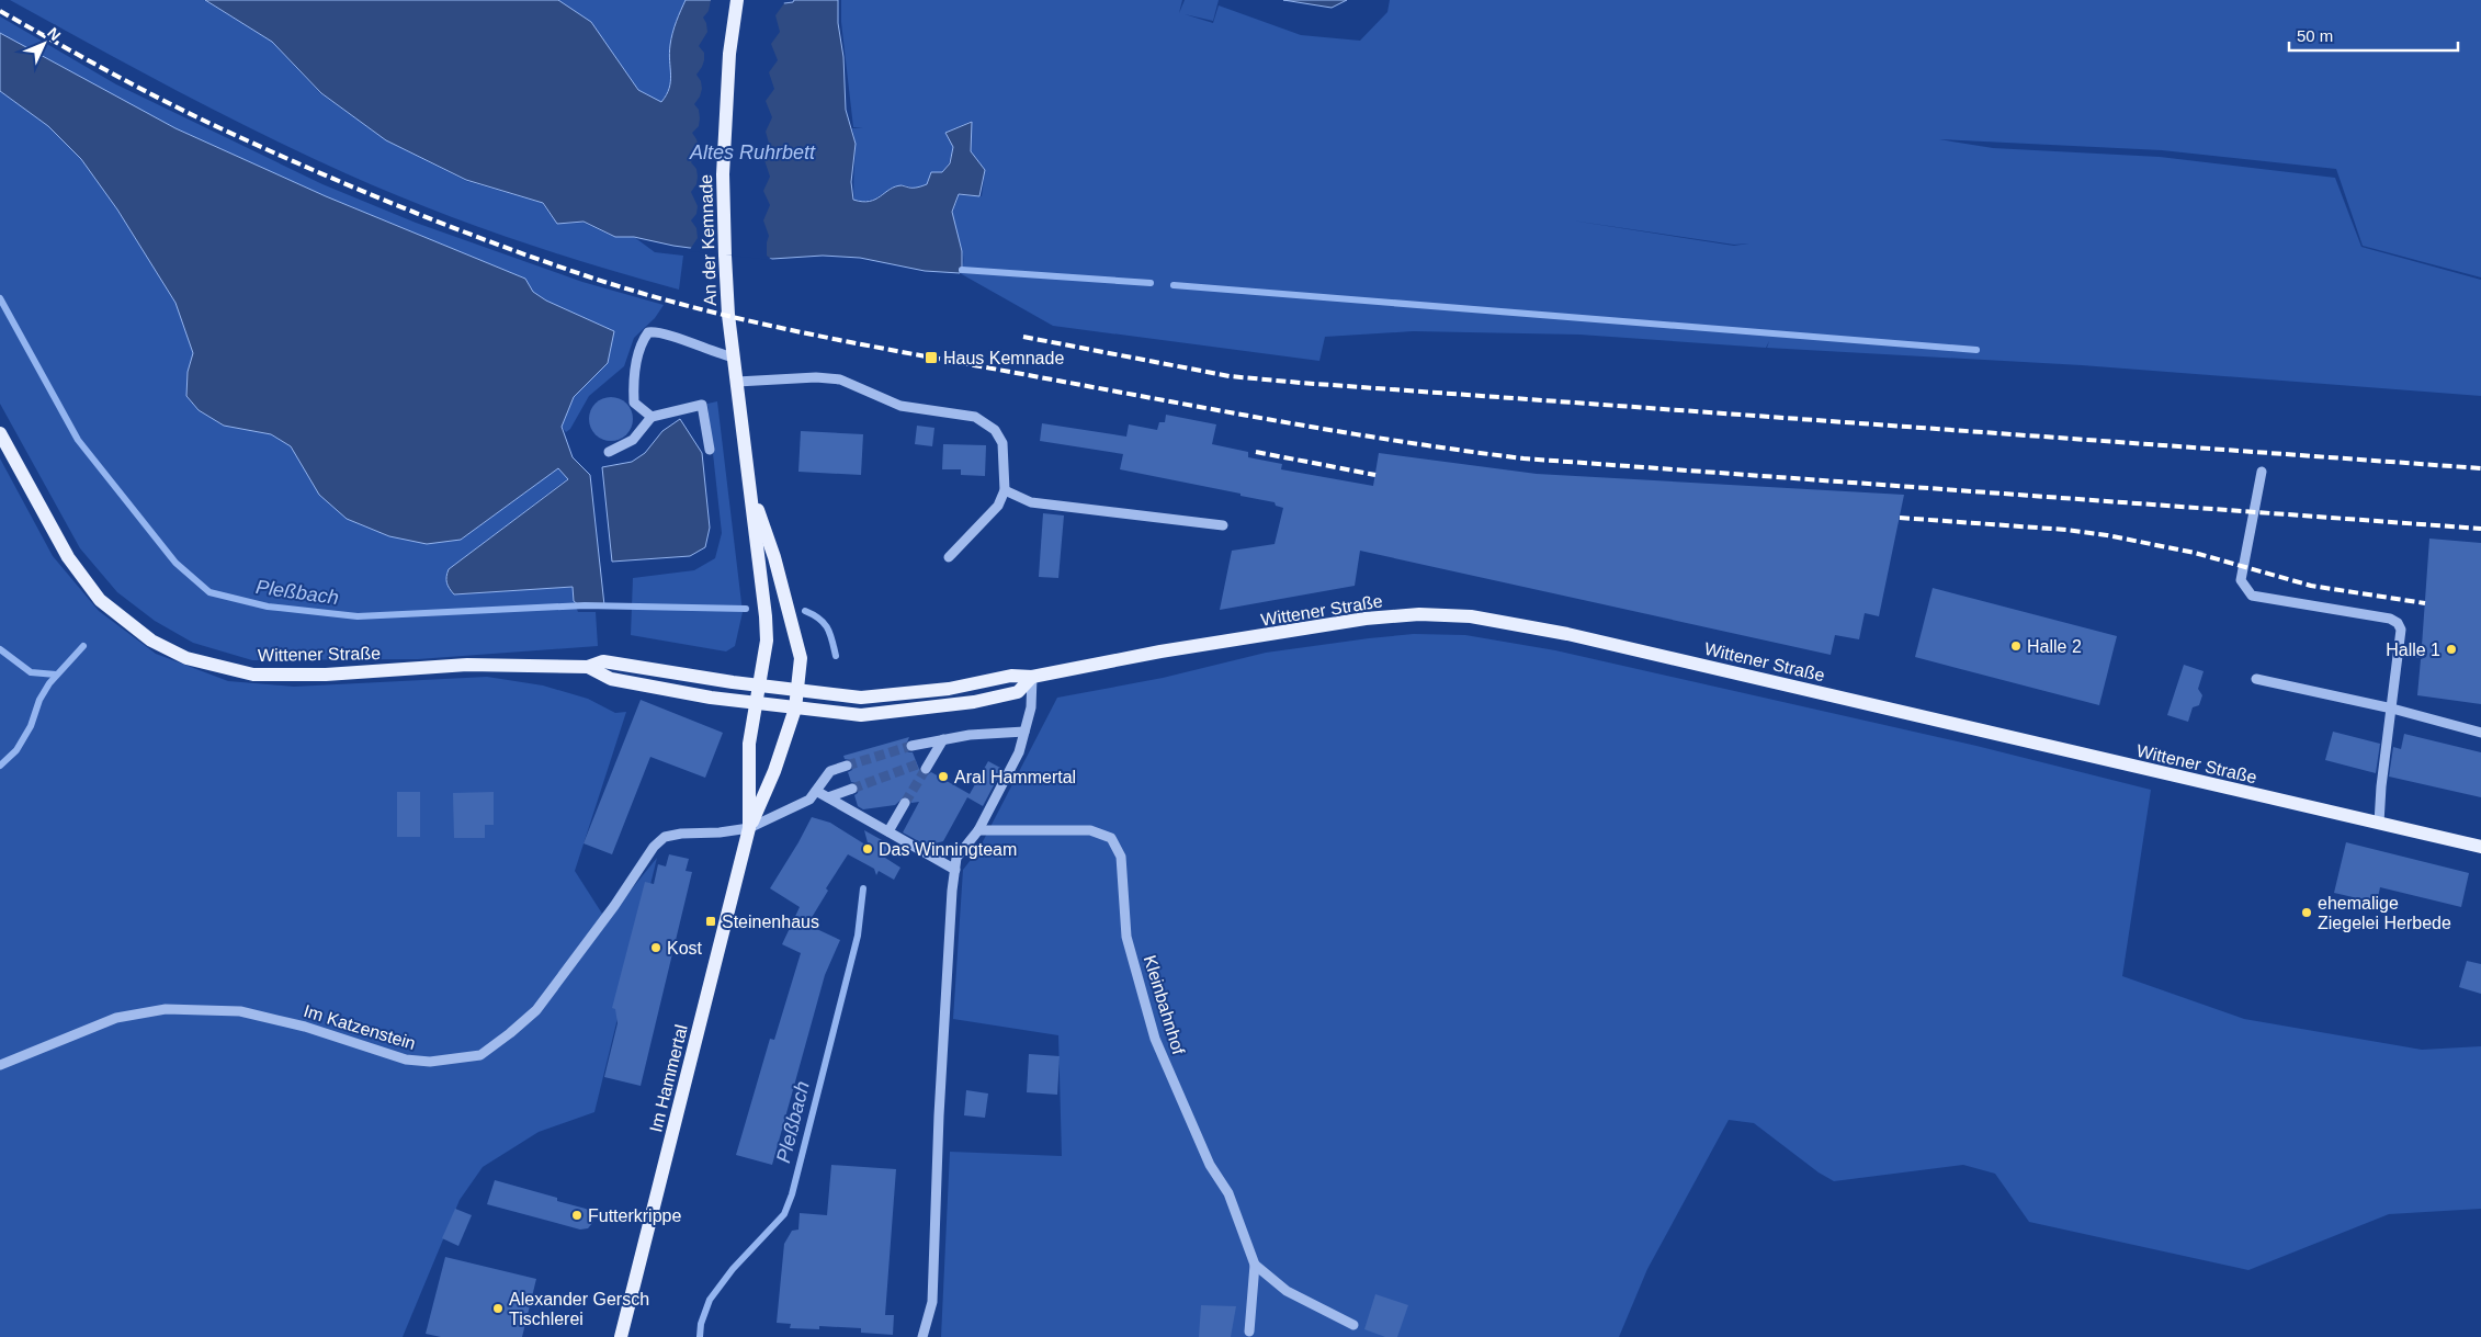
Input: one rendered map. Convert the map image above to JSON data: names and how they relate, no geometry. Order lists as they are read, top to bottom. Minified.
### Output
{"streets":{"main road":["An der Kemnade","Wittener Straße","Im Hammertal"],"street":["Kleinbahnhof","Im Katzenstein"]},"crossings":[["An der Kemnade","Wittener Straße"],["Wittener Straße","Im Hammertal"],["Im Katzenstein","Im Hammertal"]],"water":["Altes Ruhrbett","Pleßbach"],"places":{"transit":["Haus Kemnade","Steinenhaus"],"other":["Halle 2","Halle 1","Aral Hammertal","Das Winningteam","ehemalige Ziegelei Herbede","Kost","Futterkrippe","Alexander Gersch Tischlerei"]},"scale_bar":"50 m","north":"top right"}
